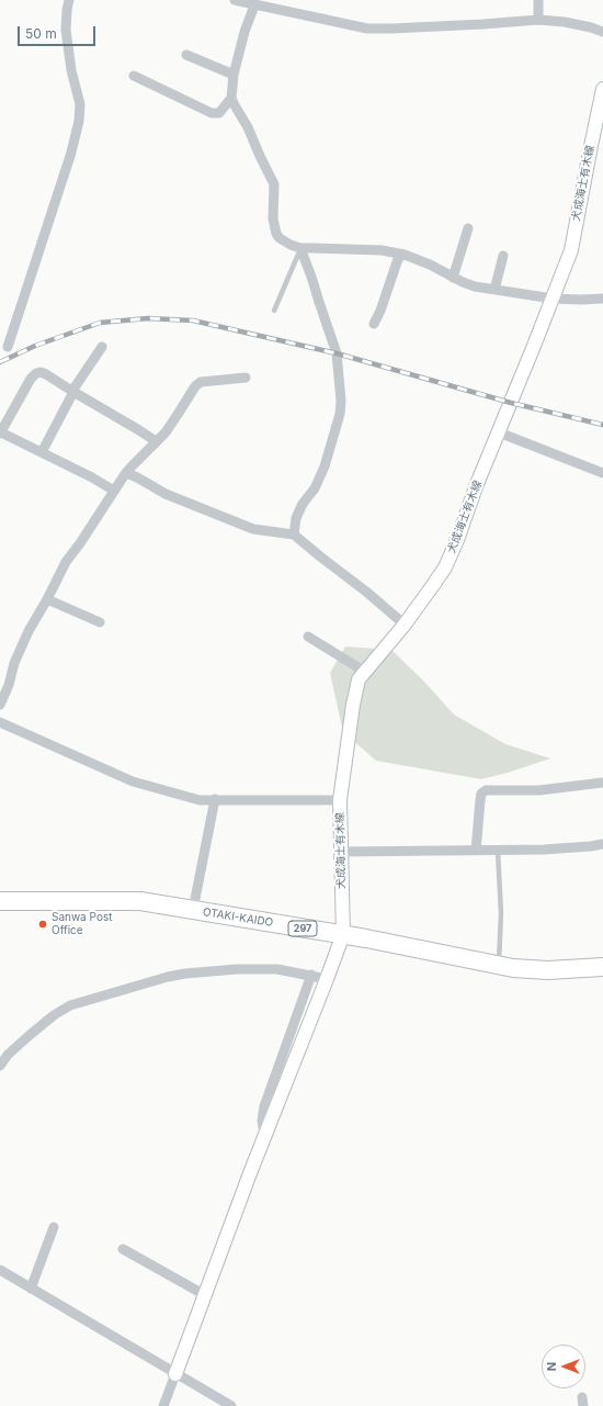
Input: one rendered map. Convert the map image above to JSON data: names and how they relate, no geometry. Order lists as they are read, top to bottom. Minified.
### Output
{"streets":{"highway":["OTAKI-KAIDO","297"],"main road":["犬成海士有木線"]},"crossings":[["犬成海士有木線","OTAKI-KAIDO"]],"places":["Sanwa Post Office"],"scale_bar":"50 m","north":"left"}
